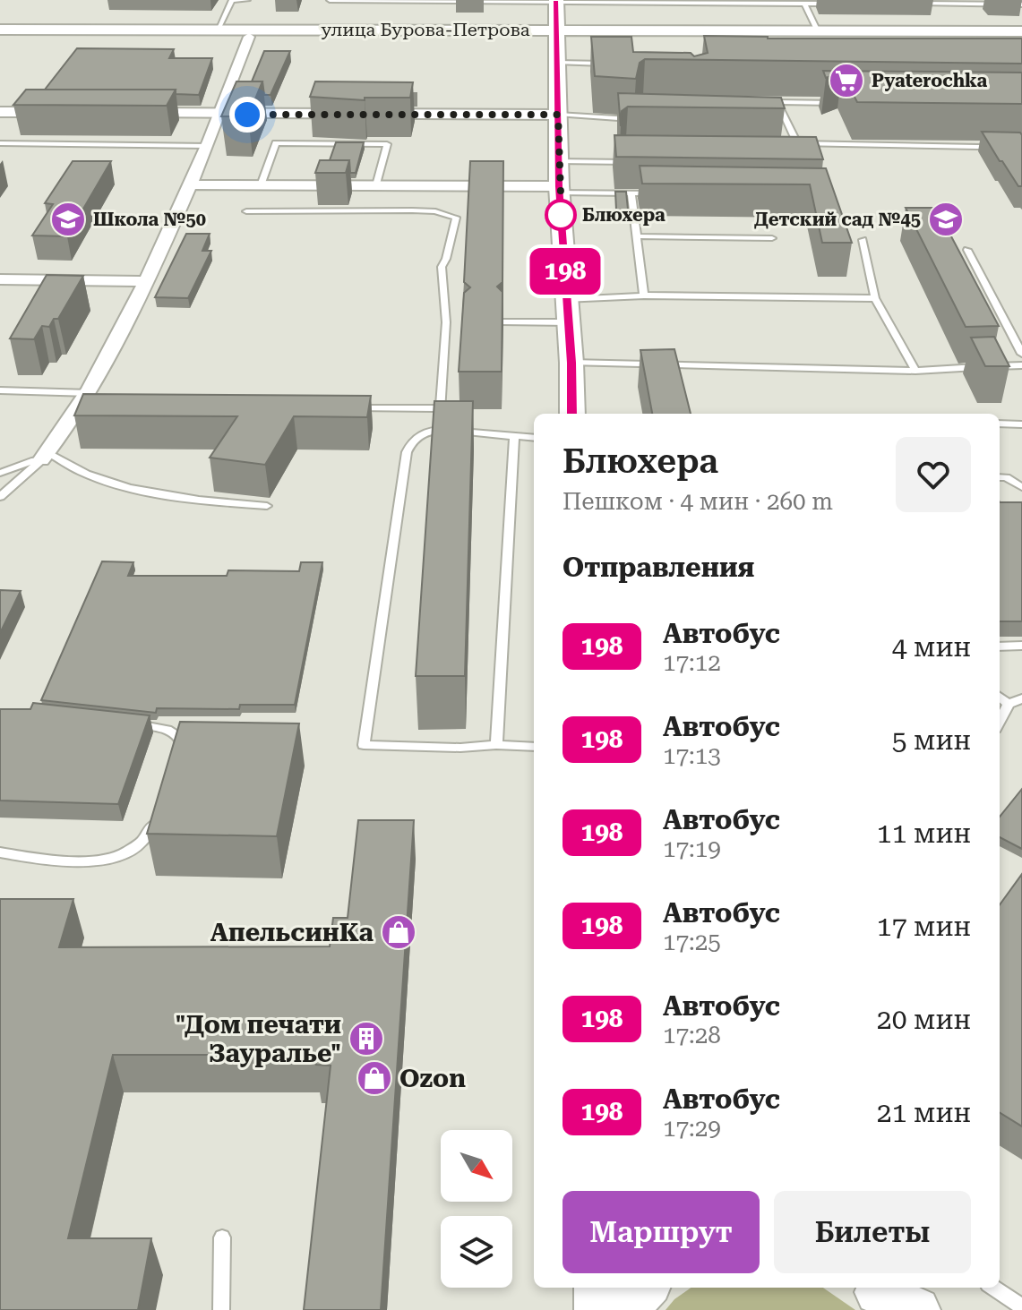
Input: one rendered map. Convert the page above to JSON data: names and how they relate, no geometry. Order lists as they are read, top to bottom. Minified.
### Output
{"streets":{"main road":["улица Бурова-Петрова"]},"places":{"supermarket":["Pyaterochka"],"other":["Блюхера"],"school or university":["Школа №50","Детский сад №45"],"shop":["АпельсинКа","Ozon"],"building":["\"Дом печати Зауралье\""]},"lines":["bus line 198"],"north":"bottom right","page":{"on_map":"198","heading":[["Блюхера","Пешком · 4 мин · 260 m"],"Отправления"],"list":[{"mark":"198","name":"Автобус","note":"17:12","value":"4 мин"},{"mark":"198","name":"Автобус","note":"17:13","value":"5 мин"},{"mark":"198","name":"Автобус","note":"17:19","value":"11 мин"},{"mark":"198","name":"Автобус","note":"17:25","value":"17 мин"},{"mark":"198","name":"Автобус","note":"17:28","value":"20 мин"},{"mark":"198","name":"Автобус","note":"17:29","value":"21 мин"}],"buttons":["Маршрут","Билеты"]}}
